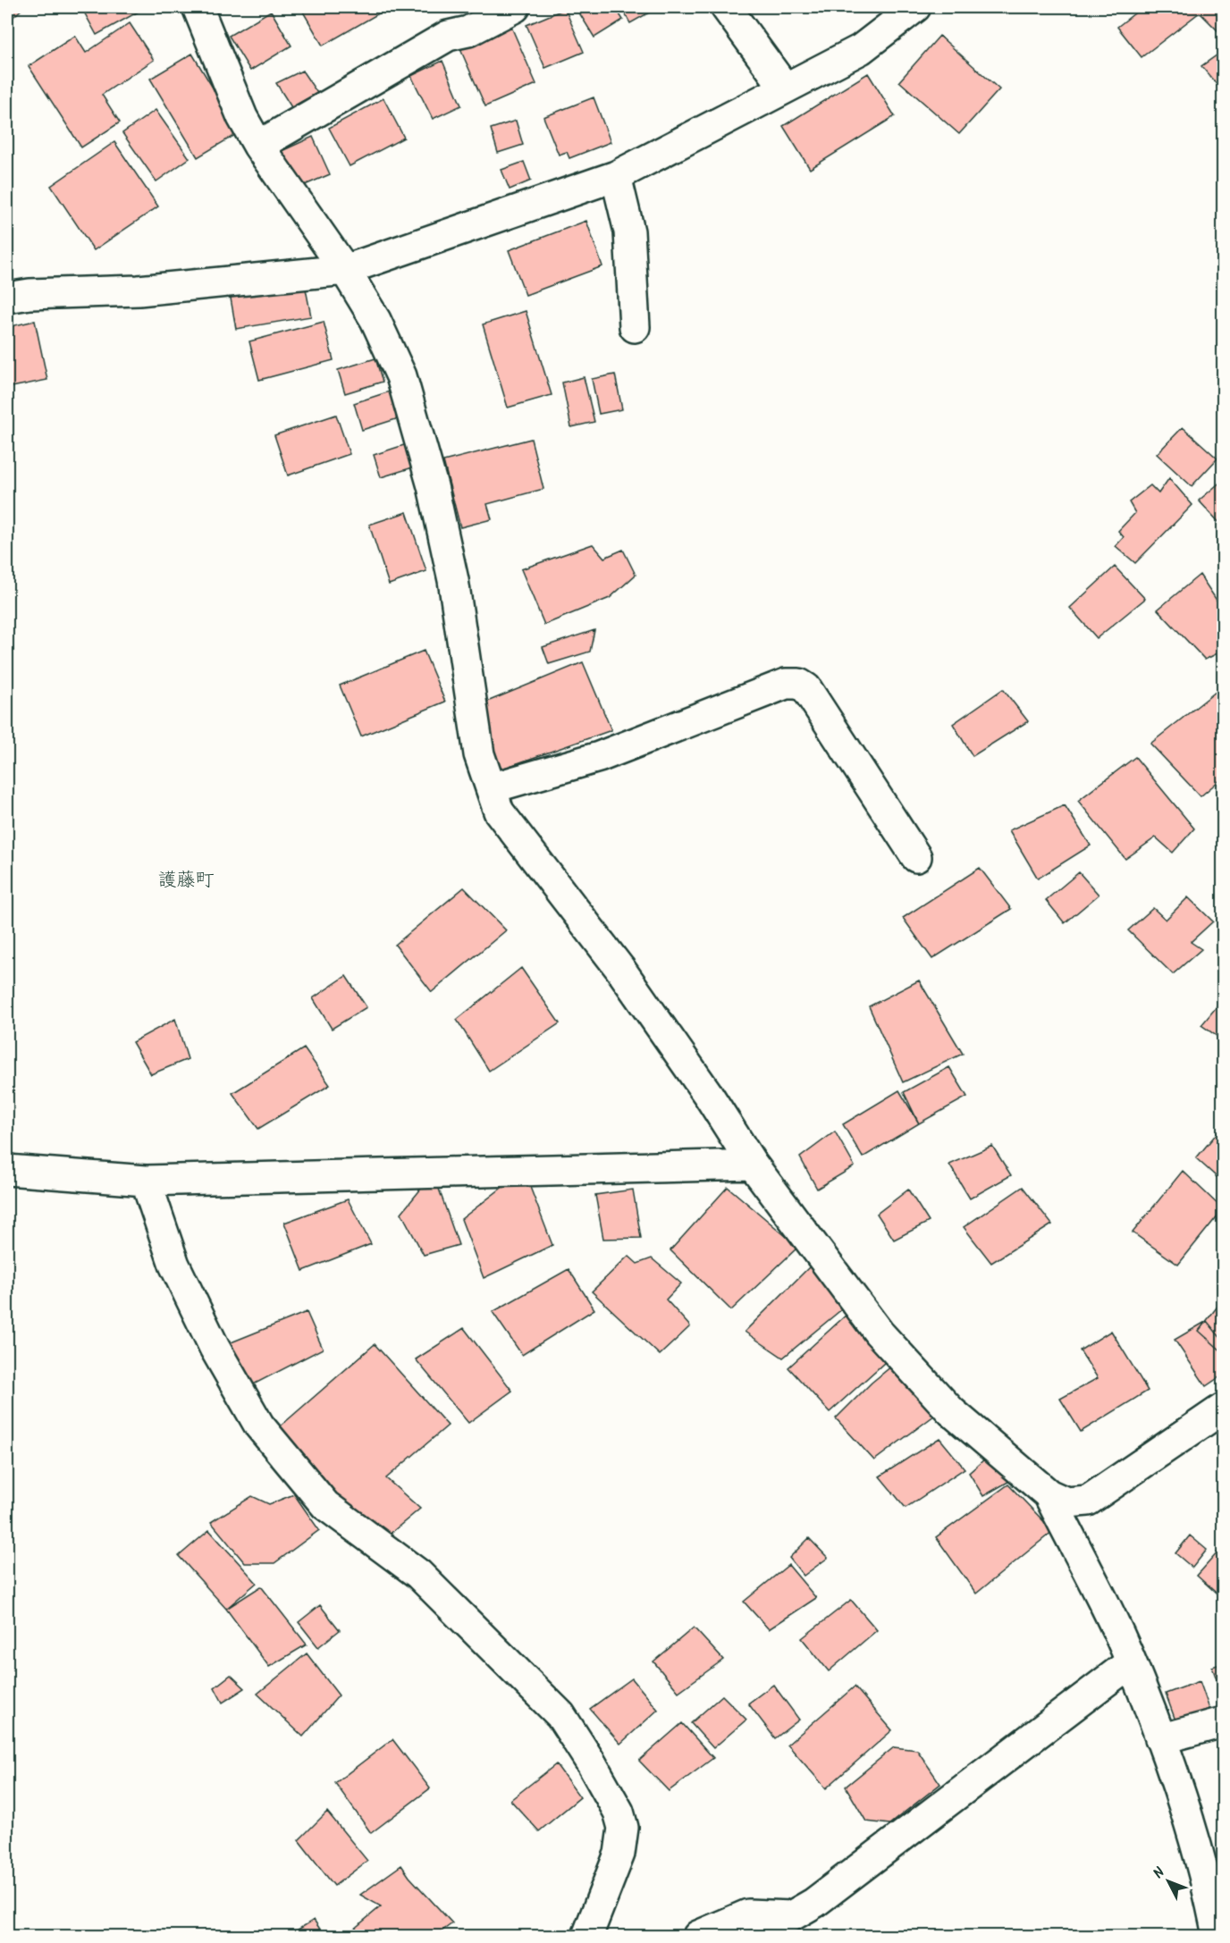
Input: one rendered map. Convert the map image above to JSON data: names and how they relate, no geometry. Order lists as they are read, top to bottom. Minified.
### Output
{"districts":["護藤町"],"north":"top left"}
